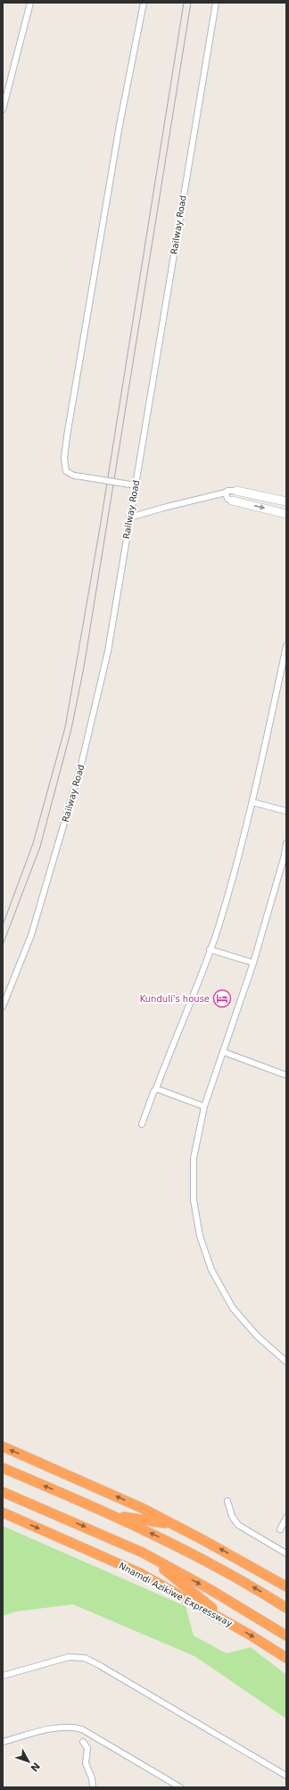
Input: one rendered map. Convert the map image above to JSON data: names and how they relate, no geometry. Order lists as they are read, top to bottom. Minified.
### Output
{"streets":{"highway":["Nnamdi Azikiwe Expressway"],"street":["Railway Road"]},"places":{"hotel":["Kunduli's house"]},"north":"bottom right"}
